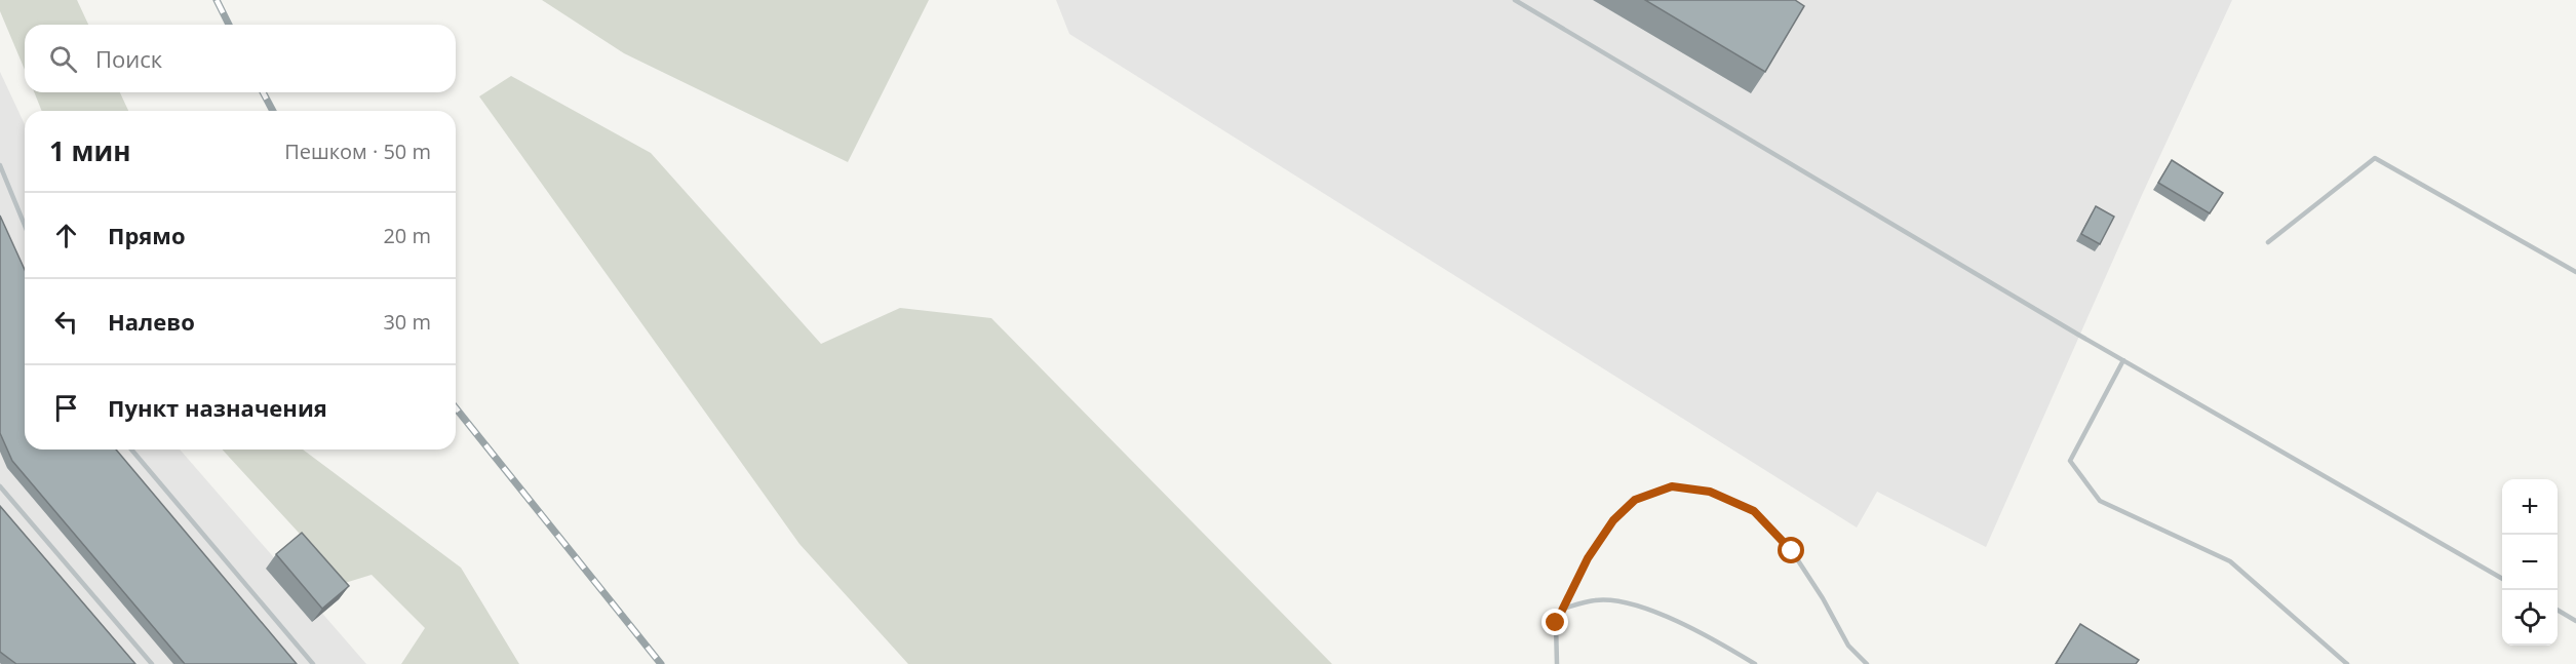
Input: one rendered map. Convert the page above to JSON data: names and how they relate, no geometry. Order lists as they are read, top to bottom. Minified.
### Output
{"page":{"search":"Поиск","heading":["1 мин","Пешком · 50 m"],"list":[["Прямо","20 m"],["Налево","30 m"],"Пункт назначения"],"map_buttons":["+","−"]}}
